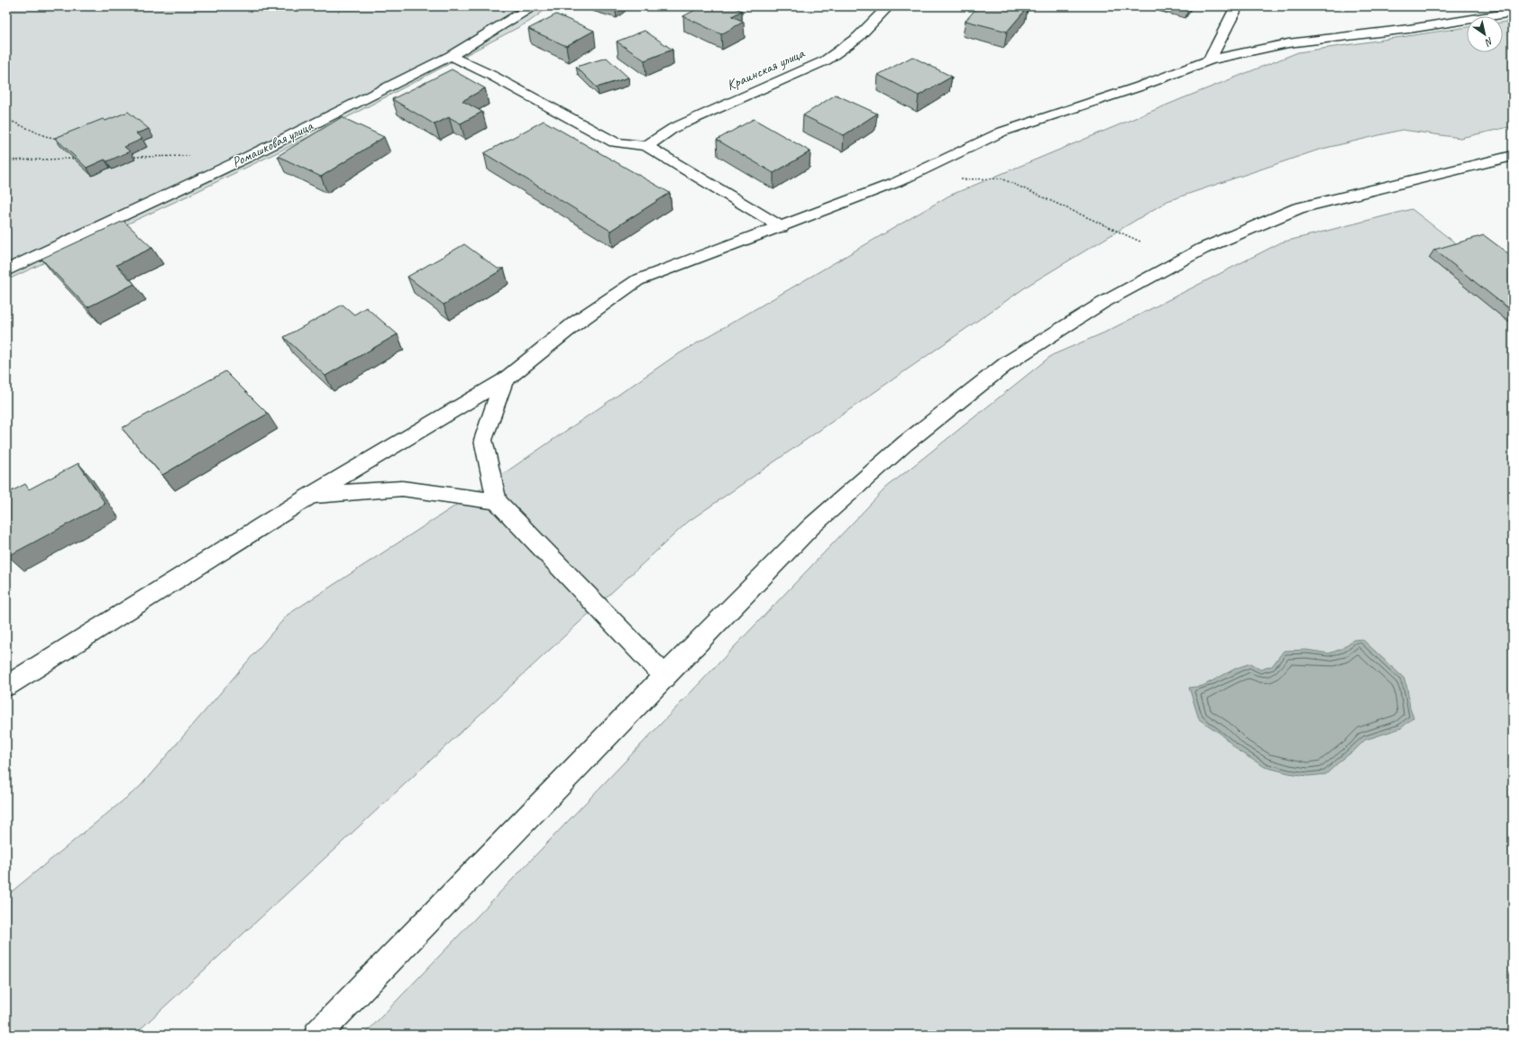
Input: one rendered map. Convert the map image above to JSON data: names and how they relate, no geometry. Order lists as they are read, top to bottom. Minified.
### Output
{"streets":{"street":["Краинская улица","Ромашковая улица"]},"north":"bottom right"}
